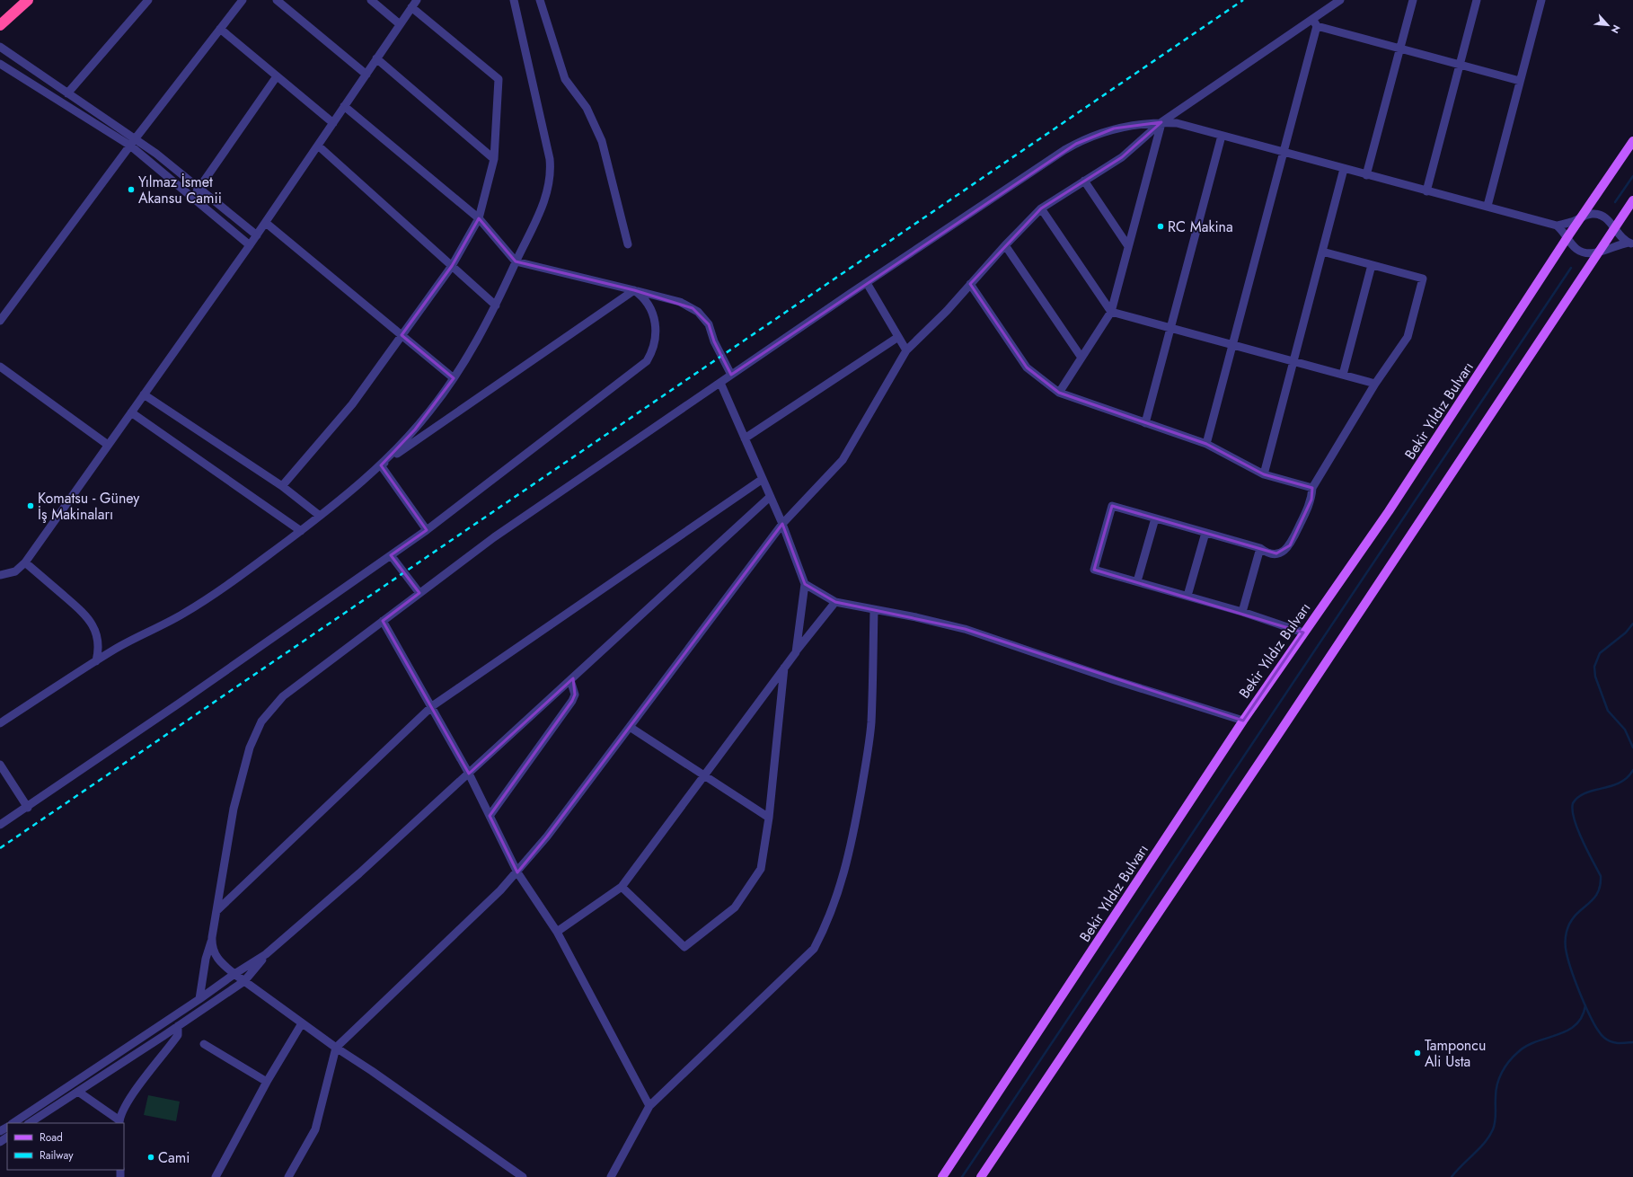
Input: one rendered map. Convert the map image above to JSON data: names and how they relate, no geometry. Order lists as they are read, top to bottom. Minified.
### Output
{"streets":{"main road":["Bekir Yıldız Bulvarı"]},"places":["Yılmaz İsmet Akansu Camii","RC Makina","Komatsu - Güney İş Makinaları","Tamponcu Ali Usta","Cami"],"legend":["Road","Railway"],"north":"bottom right"}
